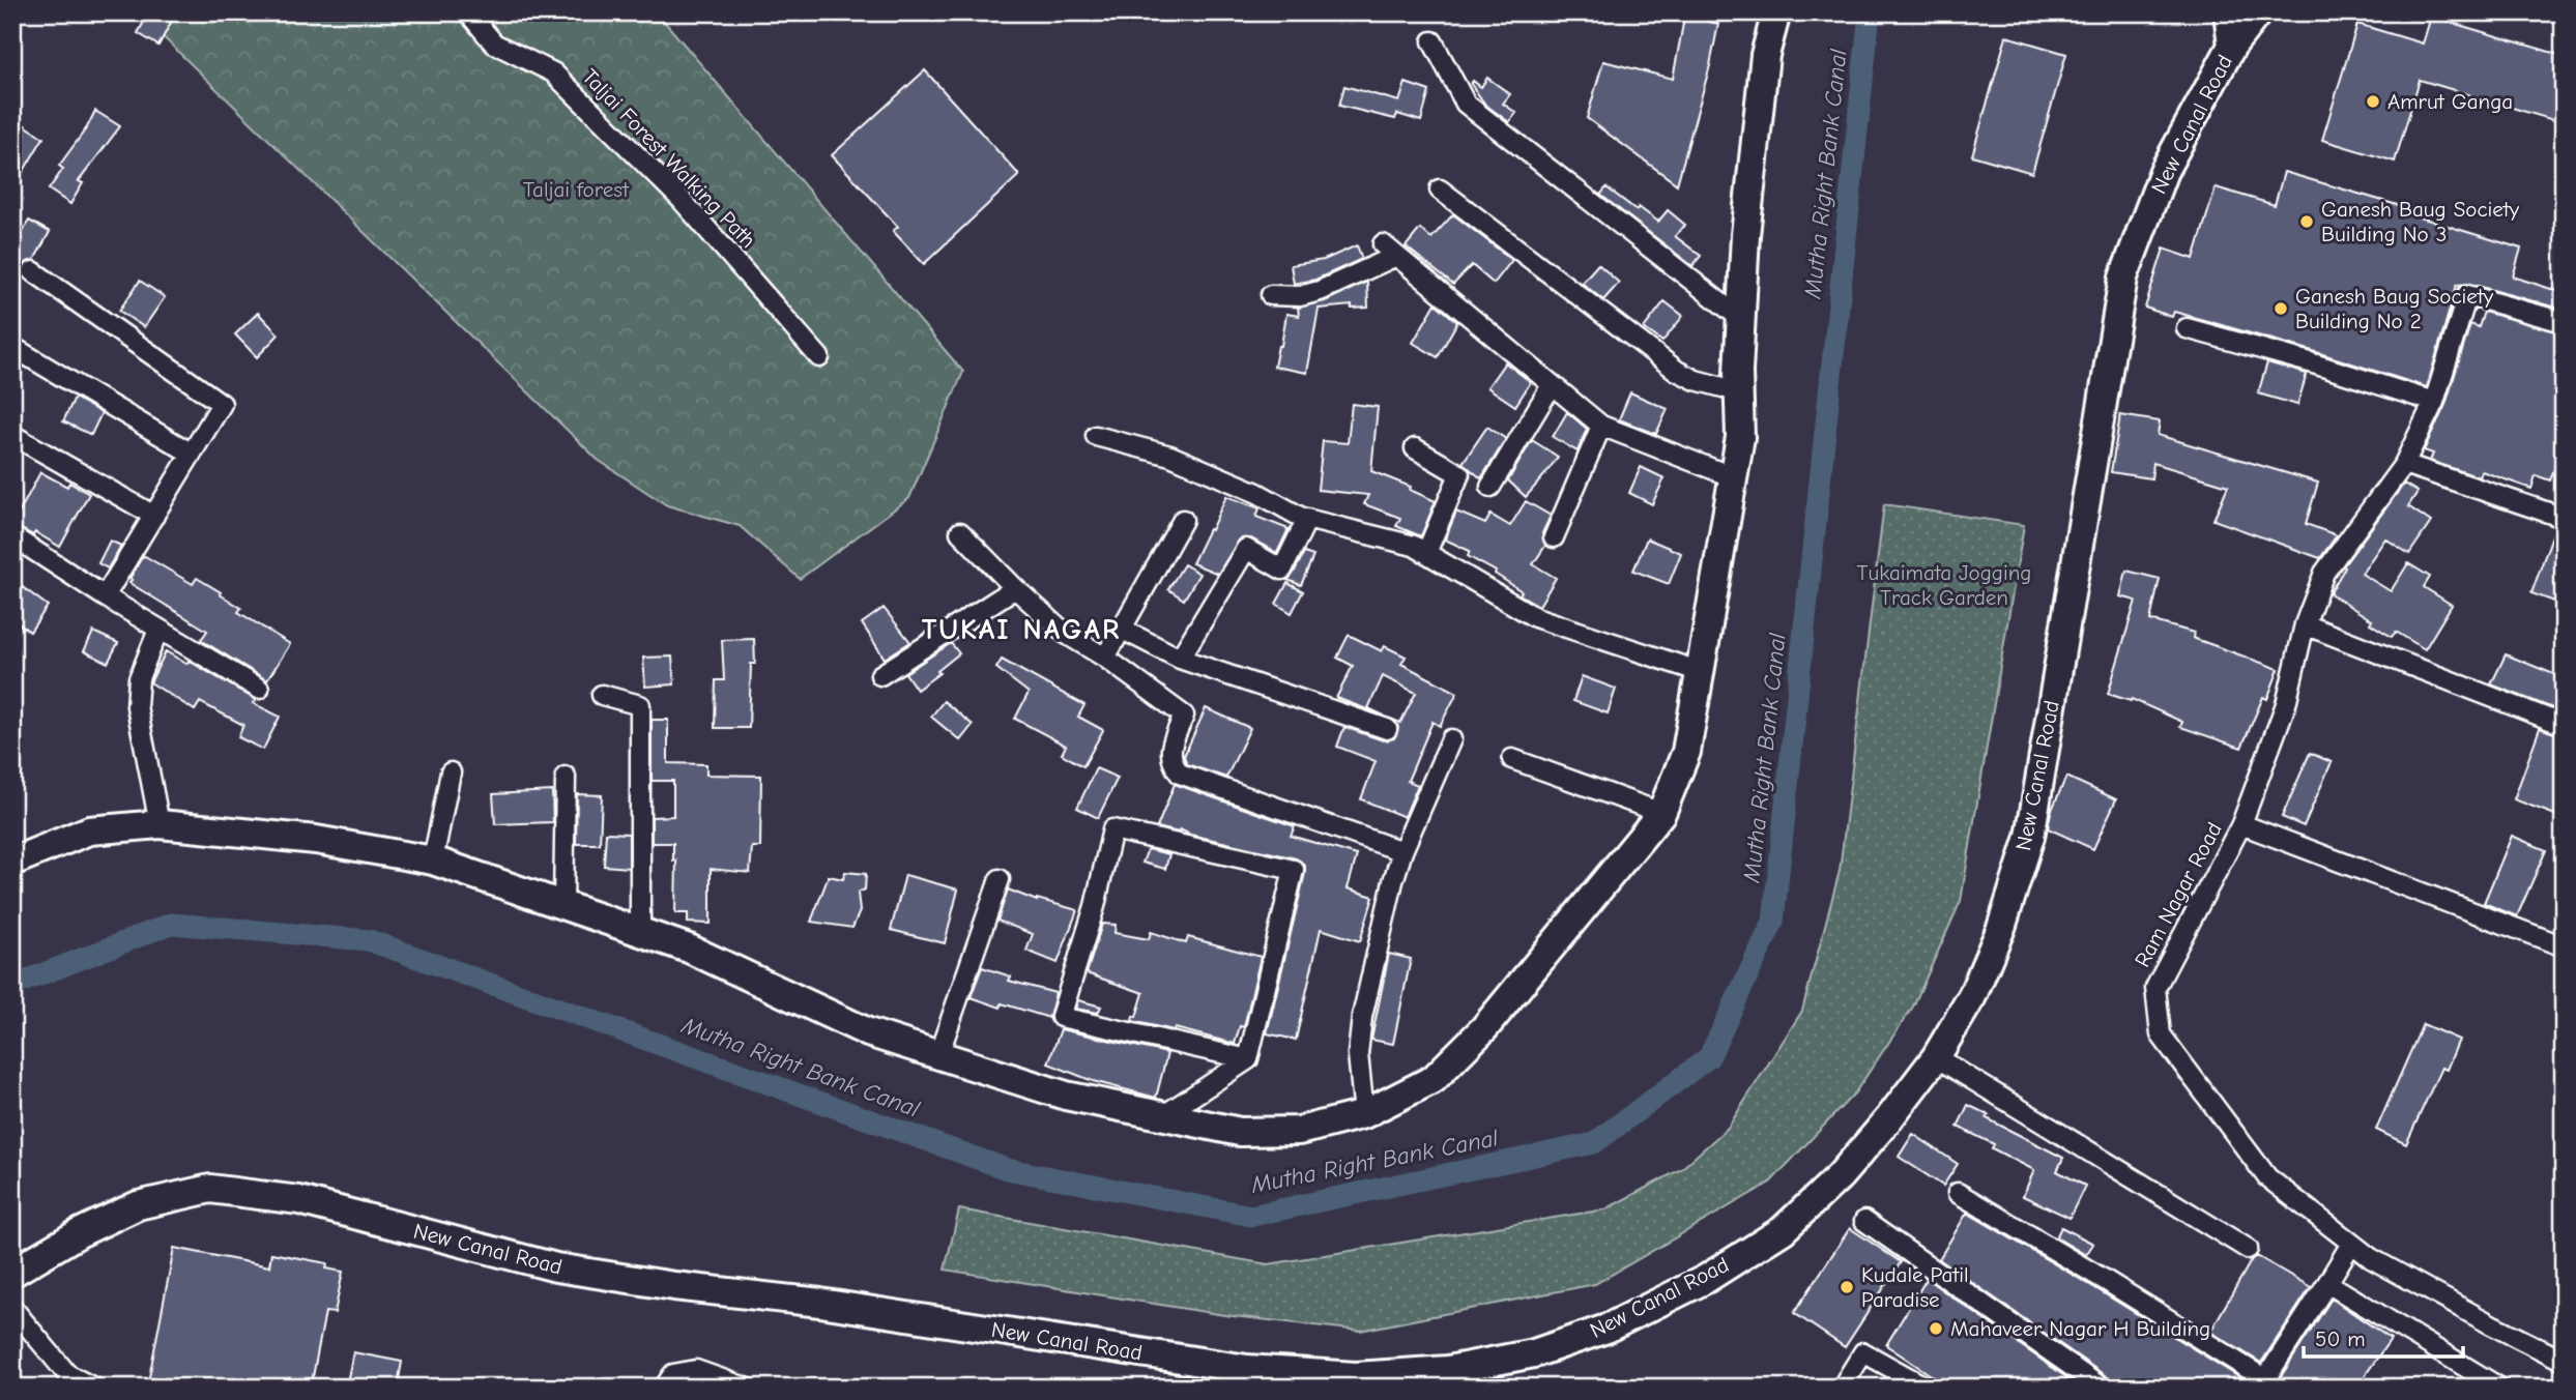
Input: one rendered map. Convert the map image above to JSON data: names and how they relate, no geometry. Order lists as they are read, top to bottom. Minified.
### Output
{"streets":{"street":["New Canal Road","Taljai Forest Walking Path","Ram Nagar Road"]},"districts":["TUKAI NAGAR"],"water":["Mutha Right Bank Canal"],"parks":["Taljai forest","Tukaimata Jogging Track Garden"],"places":["Amrut Ganga","Ganesh Baug Society Building No 3","Ganesh Baug Society Building No 2","Kudale Patil Paradise","Mahaveer Nagar H Building"],"scale_bar":"50 m"}
